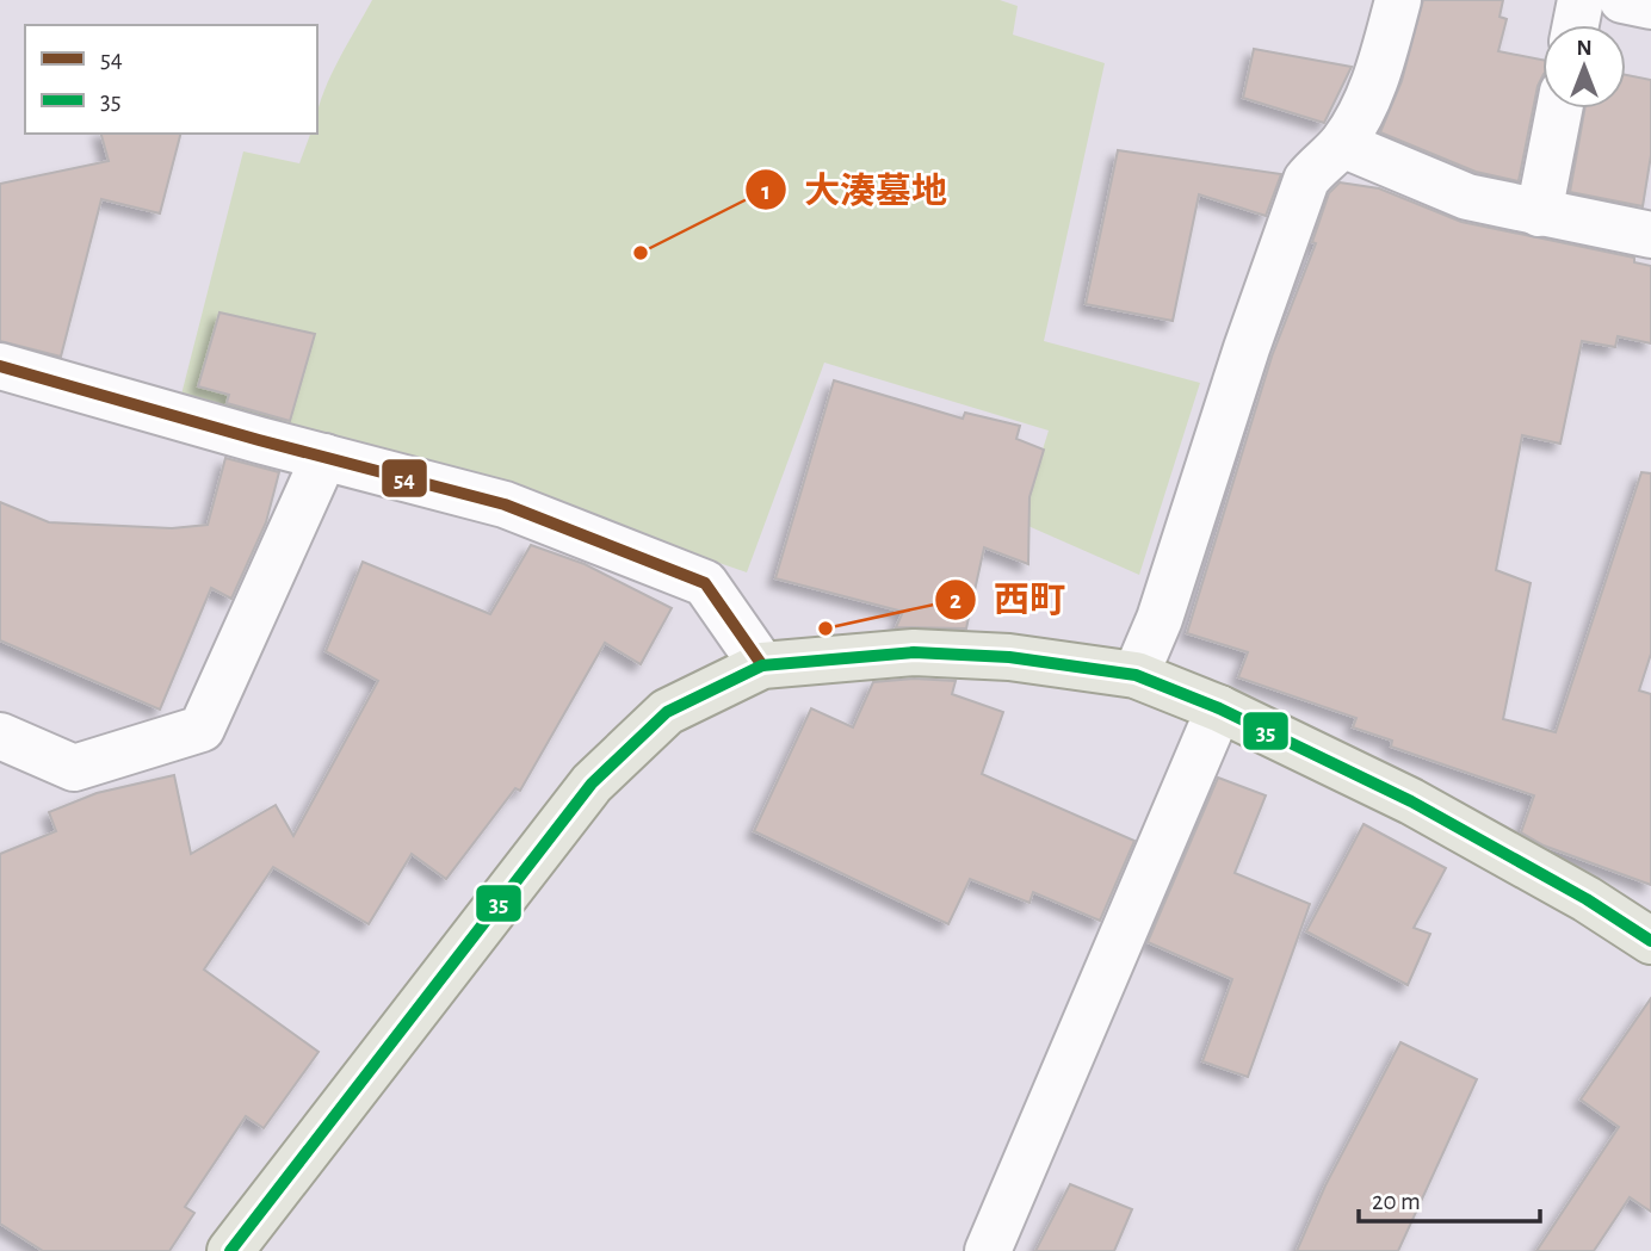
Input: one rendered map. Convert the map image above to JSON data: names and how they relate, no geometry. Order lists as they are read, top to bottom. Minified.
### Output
{"places":["大湊墓地","西町"],"lines":["transit line 54","transit line 35"],"legend":["54","35"],"scale_bar":"20 m","north":"top"}
